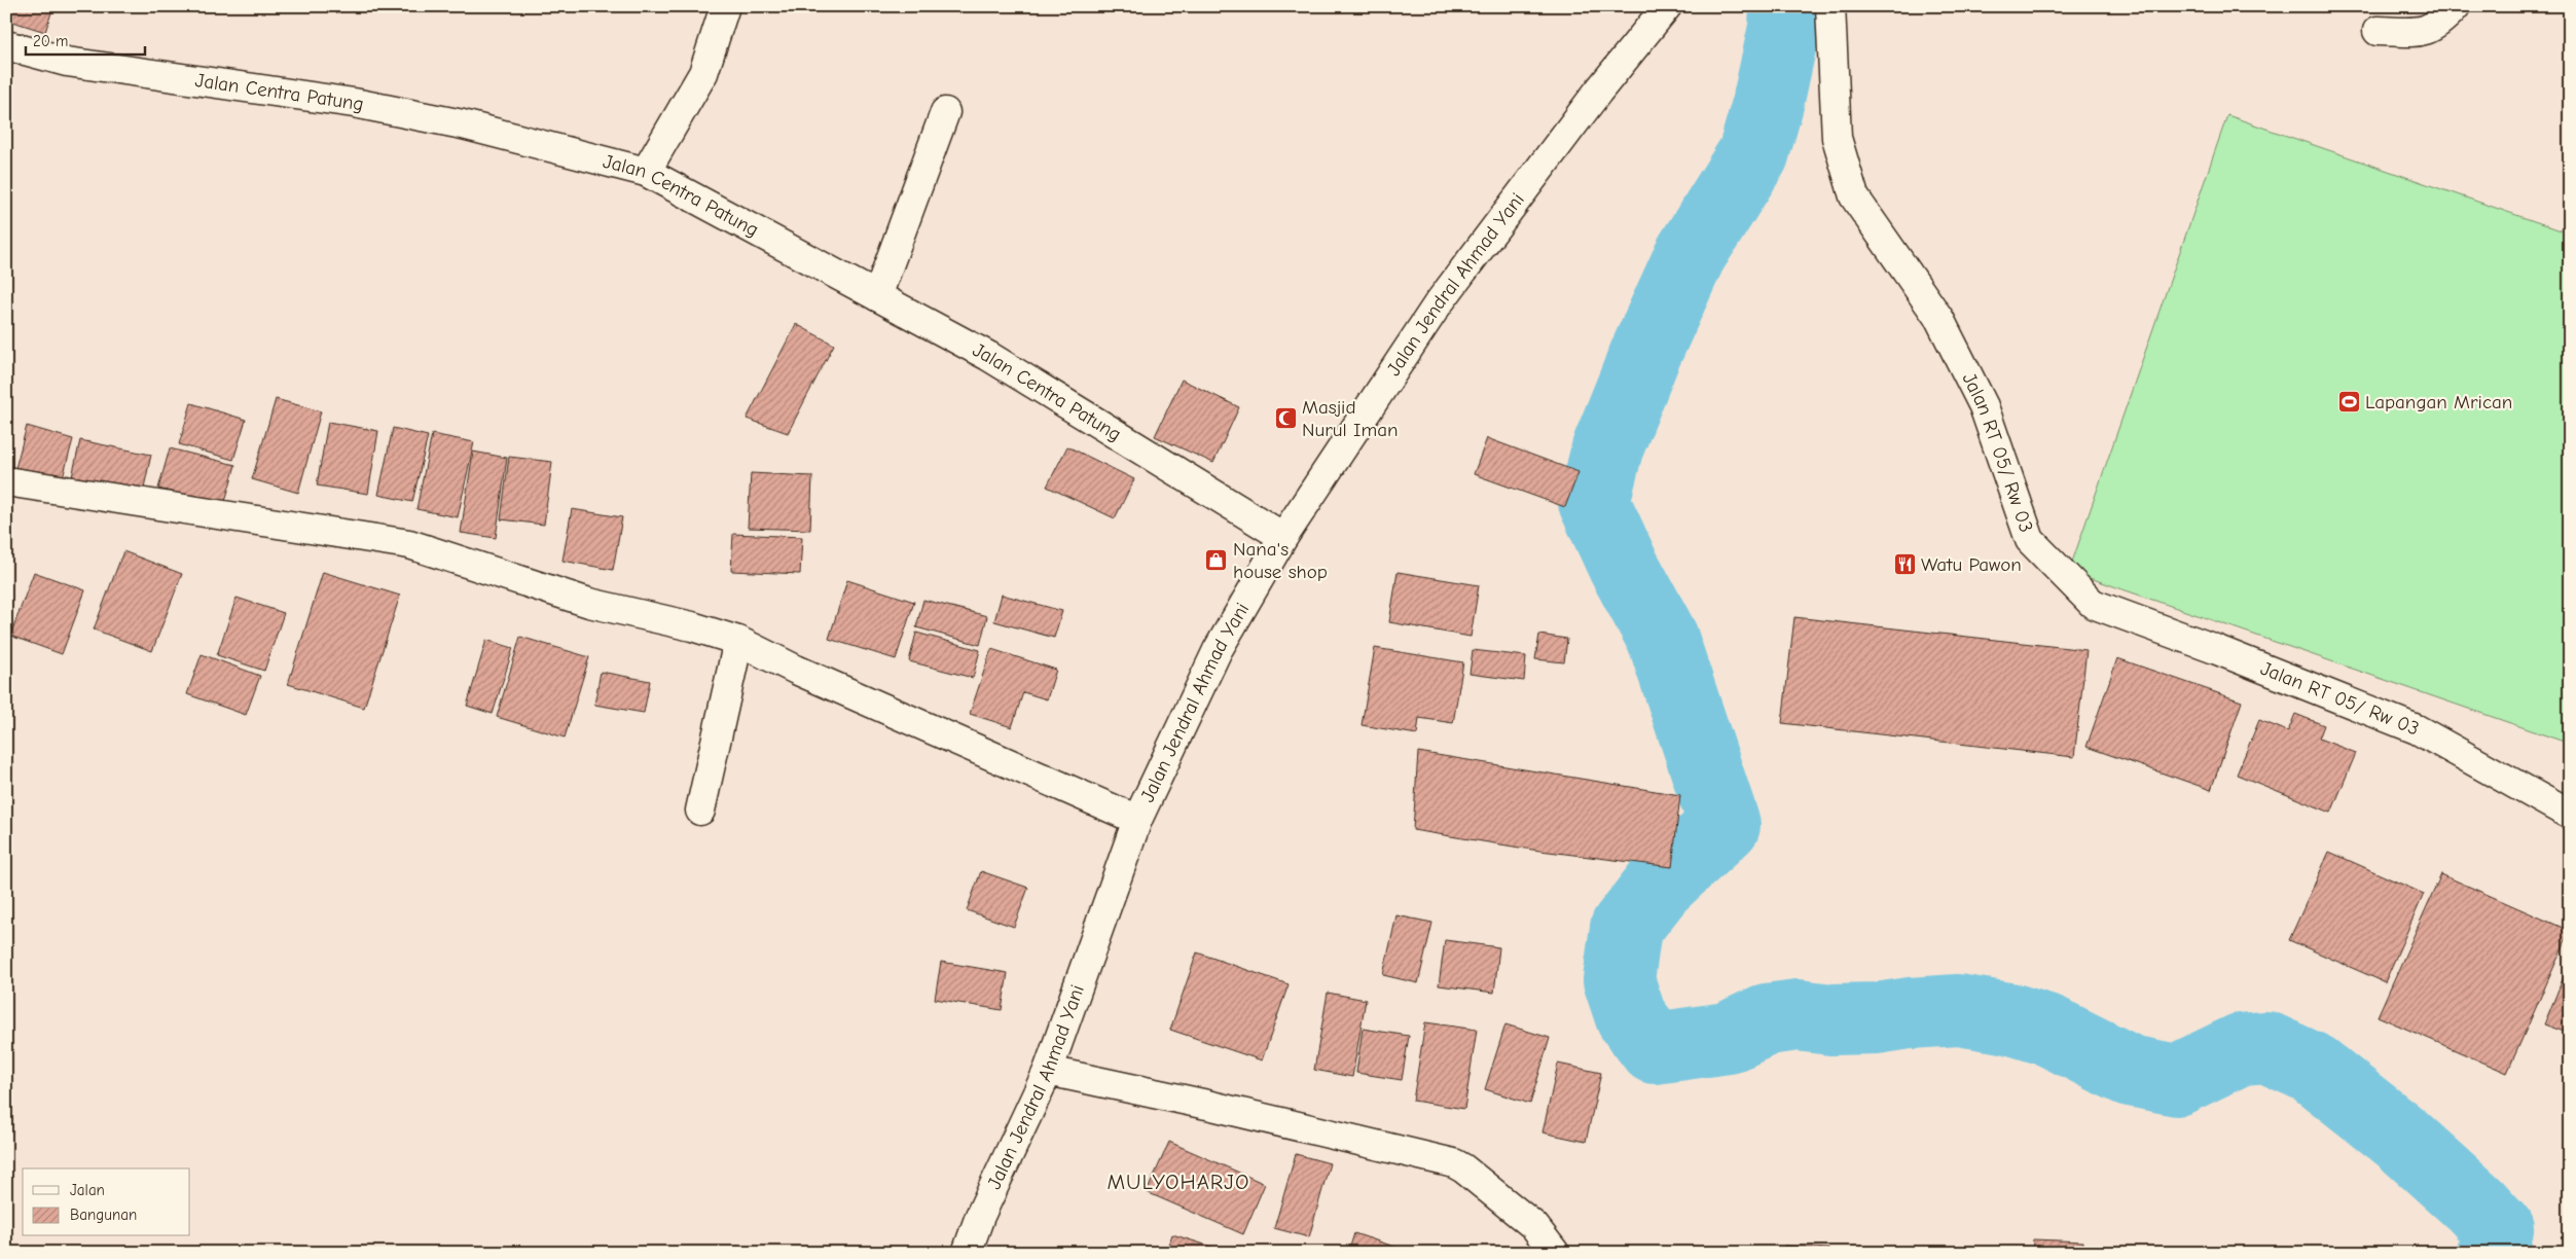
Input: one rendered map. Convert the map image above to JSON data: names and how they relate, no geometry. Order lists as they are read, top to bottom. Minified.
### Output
{"streets":{"main road":["Jalan Centra Patung","Jalan Jendral Ahmad Yani","Jalan RT 05/ Rw 03"]},"crossings":[["Jalan Centra Patung","Jalan Jendral Ahmad Yani"]],"districts":["MULYOHARJO"],"places":{"sports":["Lapangan Mrican"],"mosque":["Masjid Nurul Iman"],"shop":["Nana's house shop"],"restaurant":["Watu Pawon"]},"legend":["Jalan","Bangunan"],"scale_bar":"20 m"}
